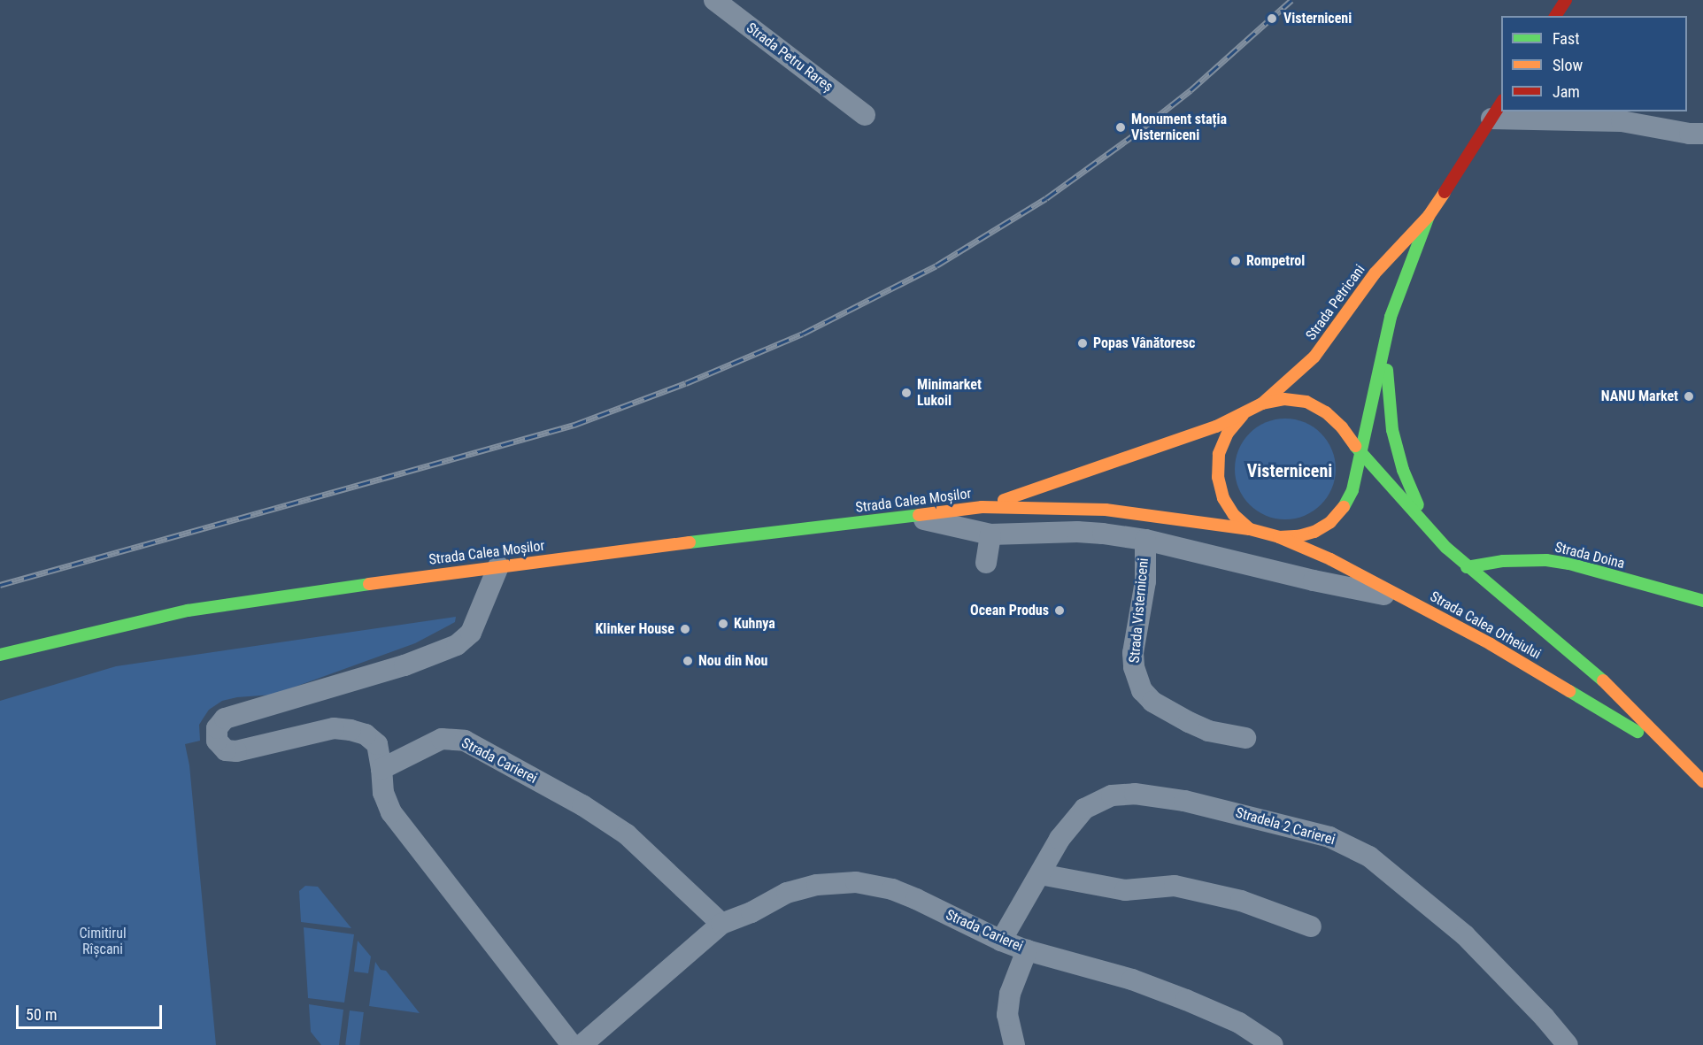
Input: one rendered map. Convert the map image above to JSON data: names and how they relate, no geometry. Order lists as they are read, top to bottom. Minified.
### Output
{"streets":{"main road":["Strada Petricani","Strada Calea Moșilor","Strada Doina","Strada Calea Orheiului"],"street":["Strada Petru Rareș","Strada Visterniceni","Strada Carierei","Stradela 2 Carierei"]},"crossings":[["Strada Petricani","Strada Calea Orheiului"],["Strada Calea Moșilor","Strada Visterniceni"],["Strada Doina","Strada Calea Orheiului"],["Strada Visterniceni","Strada Calea Orheiului"],["Strada Carierei","Stradela 2 Carierei"]],"districts":["Visterniceni"],"parks":["Cimitirul Rîșcani"],"places":["Visterniceni","Monument stația Visterniceni","Rompetrol","Popas Vânătoresc","Minimarket Lukoil","NANU Market","Ocean Produs","Kuhnya","Klinker House","Nou din Nou"],"legend":["Fast","Slow","Jam"],"scale_bar":"50 m"}
